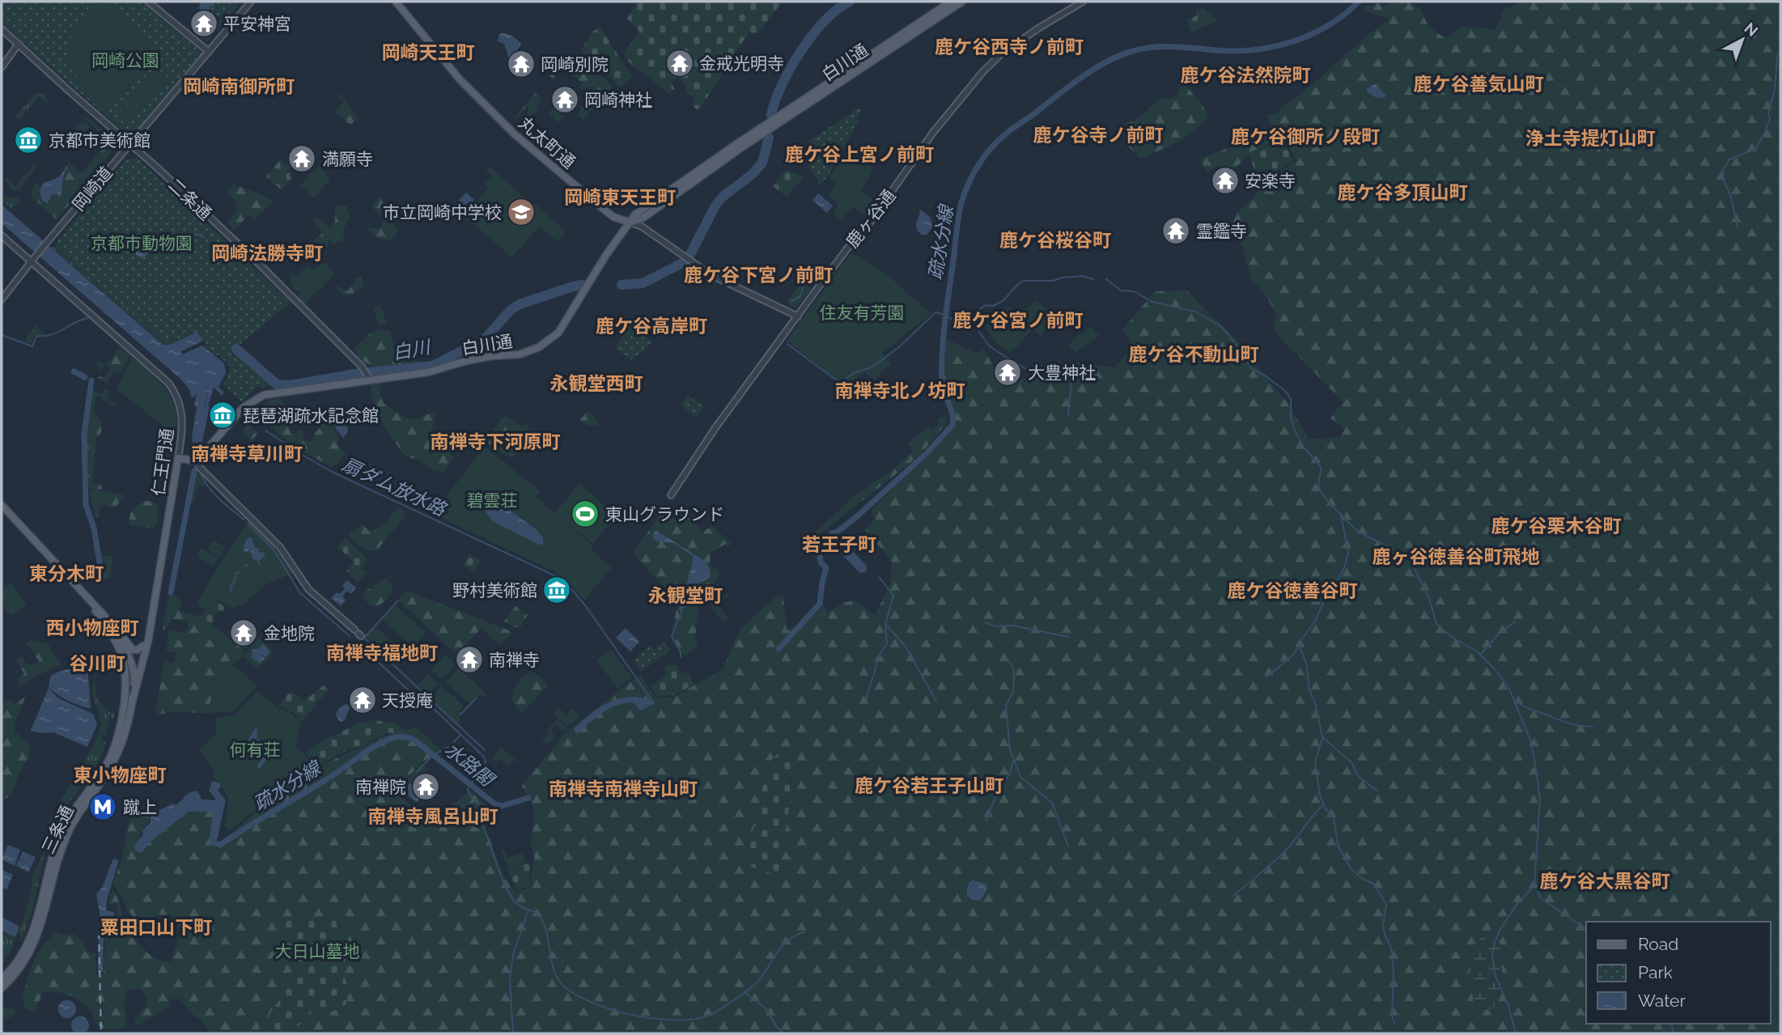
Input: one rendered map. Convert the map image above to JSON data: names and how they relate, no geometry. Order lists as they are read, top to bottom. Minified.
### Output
{"streets":{"main road":["白川通","丸太町通","仁王門通","三条通"],"street":["岡崎道","二条通","鹿ヶ谷通"]},"crossings":[["白川通","丸太町通"],["白川通","二条通"],["丸太町通","鹿ヶ谷通"],["岡崎道","二条通"],["岡崎道","仁王門通"],["仁王門通","三条通"]],"districts":["鹿ケ谷西寺ノ前町","岡崎天王町","鹿ケ谷法然院町","鹿ケ谷善気山町","岡崎南御所町","鹿ケ谷寺ノ前町","鹿ケ谷御所ノ段町","浄土寺提灯山町","鹿ケ谷上宮ノ前町","鹿ケ谷多頂山町","岡崎東天王町","鹿ケ谷桜谷町","岡崎法勝寺町","鹿ケ谷下宮ノ前町","鹿ケ谷宮ノ前町","鹿ケ谷高岸町","鹿ケ谷不動山町","永観堂西町","南禅寺北ノ坊町","南禅寺下河原町","南禅寺草川町","鹿ケ谷栗木谷町","若王子町","鹿ヶ谷徳善谷町飛地","東分木町","鹿ケ谷徳善谷町","永観堂町","西小物座町","南禅寺福地町","谷川町","東小物座町","鹿ケ谷若王子山町","南禅寺南禅寺山町","南禅寺風呂山町","鹿ケ谷大黒谷町","粟田口山下町"],"water":["疏水分線","白川","扇ダム放水路","水路閣"],"parks":["岡崎公園","京都市動物園","住友有芳園","碧雲荘","何有荘","大日山墓地"],"places":{"temple":["平安神宮","金戒光明寺","岡崎別院","岡崎神社","満願寺","安楽寺","霊鑑寺","大豊神社","金地院","南禅寺","天授庵","南禅院"],"museum":["京都市美術館","琵琶湖疏水記念館","野村美術館"],"school or university":["市立岡崎中学校"],"sports":["東山グラウンド"],"metro station":["蹴上"]},"legend":["Road","Park","Water"],"north":"top right"}
